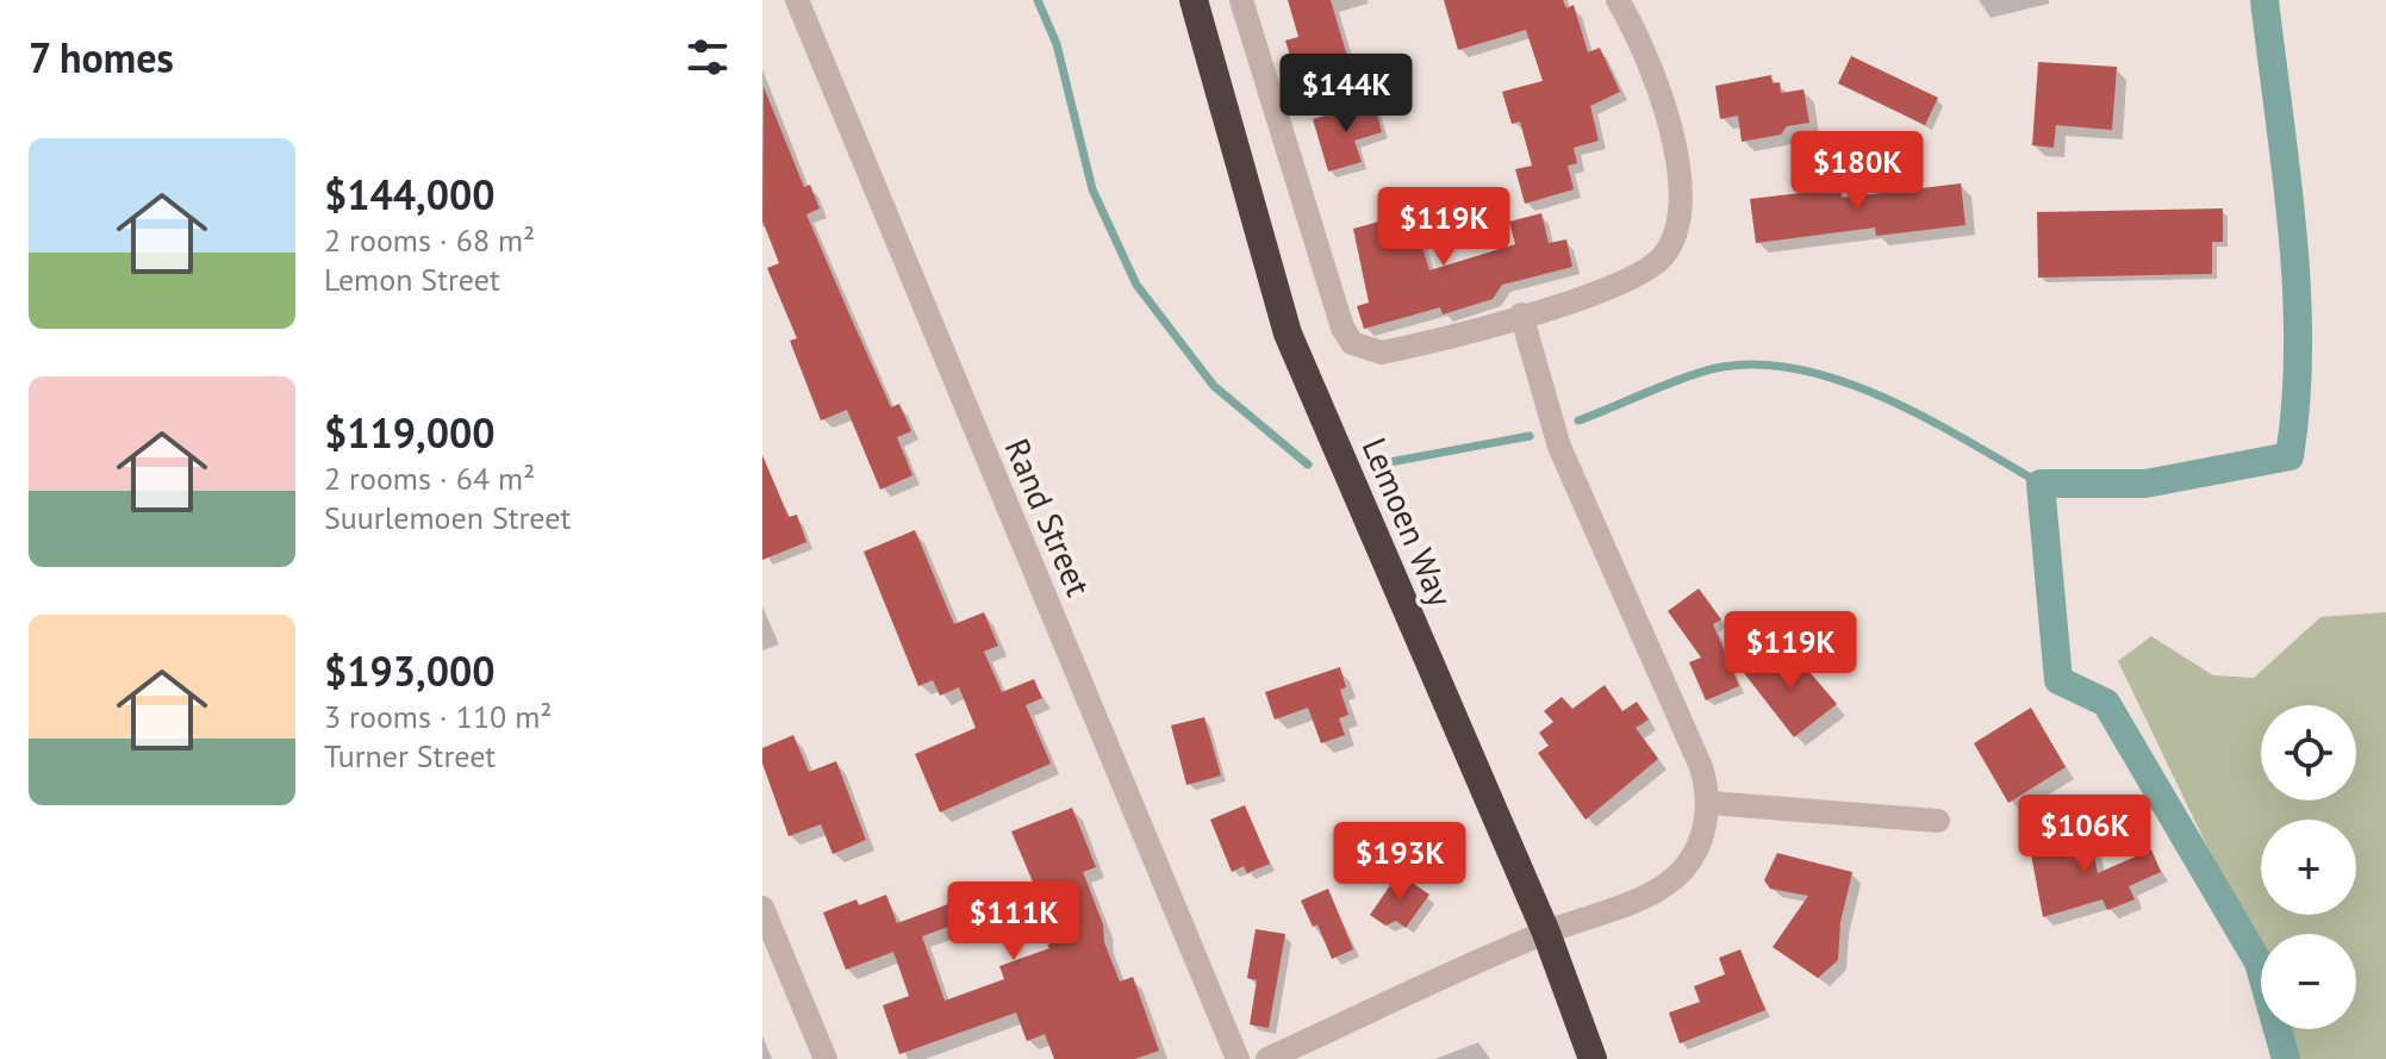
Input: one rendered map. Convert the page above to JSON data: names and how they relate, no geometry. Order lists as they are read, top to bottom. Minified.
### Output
{"streets":{"highway":["Lemoen Way"],"street":["Rand Street"]},"page":{"heading":"7 homes","price":["$144K","$180K","$119K","$119K","$106K","$193K","$111K"],"list":[{"name":"$144,000","note":"2 rooms · 68 m² · Lemon Street"},{"name":"$119,000","note":"2 rooms · 64 m² · Suurlemoen Street"},{"name":"$193,000","note":"3 rooms · 110 m² · Turner Street"}],"map_buttons":["+","−"]}}
